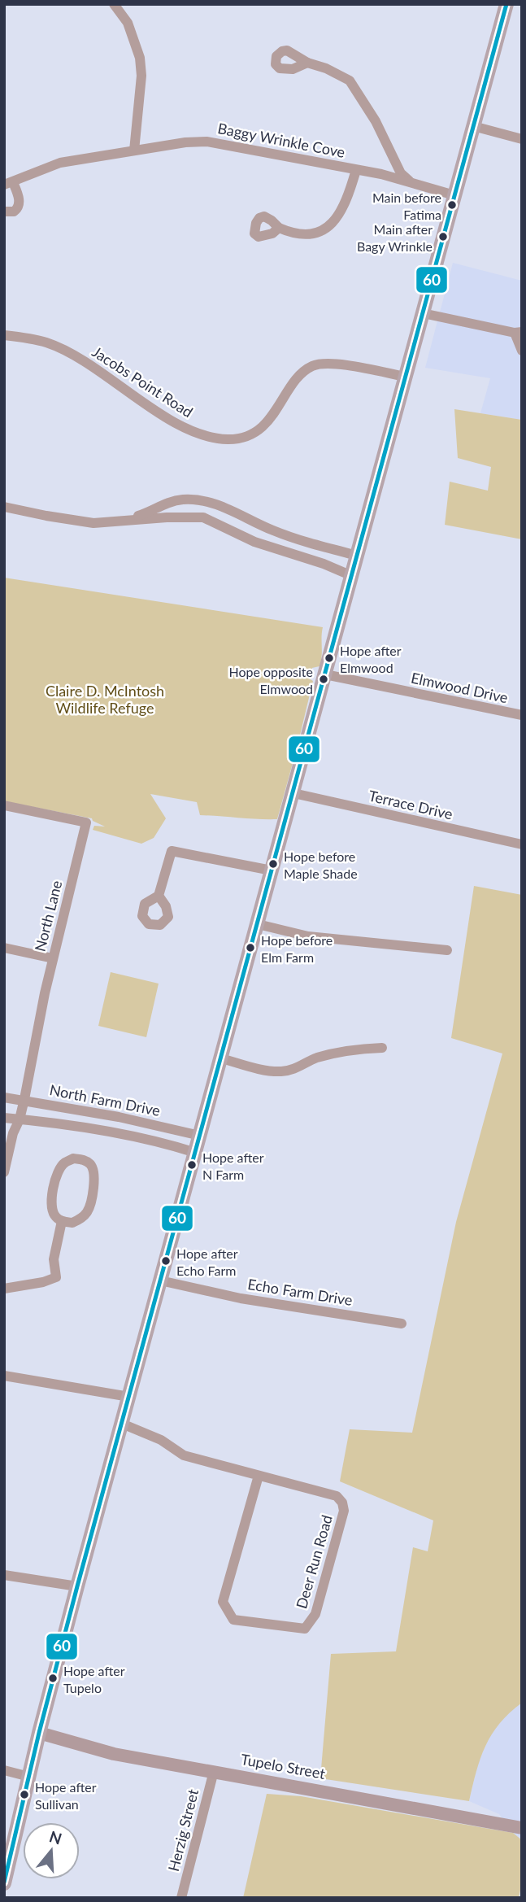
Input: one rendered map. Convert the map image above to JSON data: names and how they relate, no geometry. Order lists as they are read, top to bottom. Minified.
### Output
{"streets":{"main road":["Tupelo Street"],"street":["Baggy Wrinkle Cove","Jacobs Point Road","Elmwood Drive","Terrace Drive","North Lane","North Farm Drive","Echo Farm Drive","Deer Run Road","Herzig Street"]},"crossings":[["North Lane","North Farm Drive"],["Tupelo Street","Herzig Street"]],"parks":["Claire D. McIntosh Wildlife Refuge"],"places":["Main before Fatima","Main after Bagy Wrinkle","Hope after Elmwood","Hope opposite Elmwood","Hope before Maple Shade","Hope before Elm Farm","Hope after N Farm","Hope after Echo Farm","Hope after Tupelo","Hope after Sullivan"],"lines":["transit line 60"],"north":"top"}
